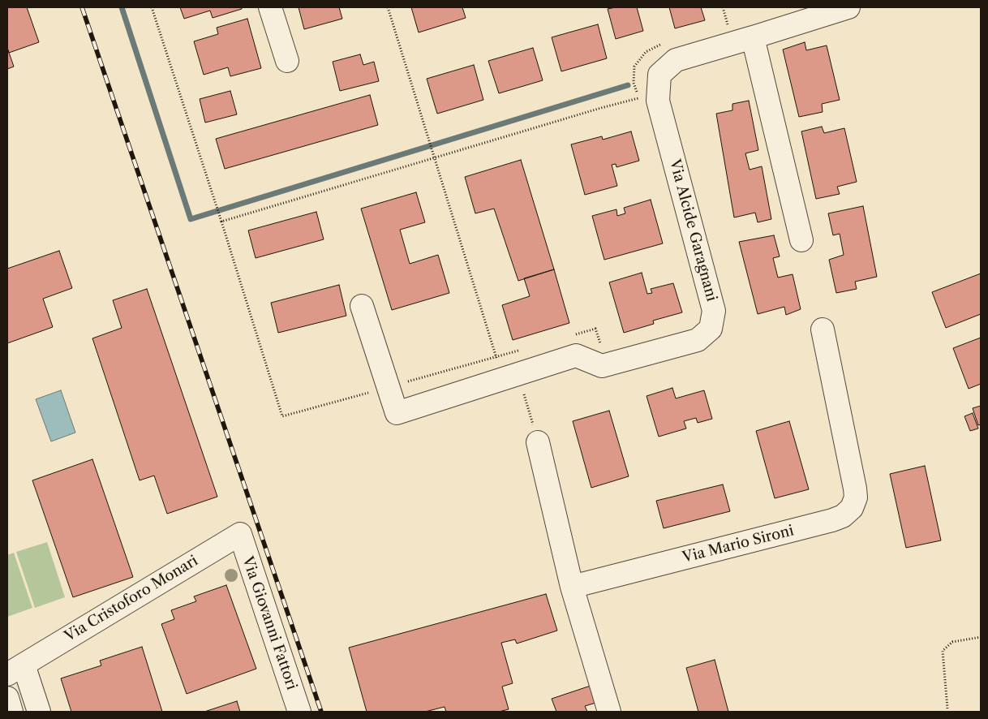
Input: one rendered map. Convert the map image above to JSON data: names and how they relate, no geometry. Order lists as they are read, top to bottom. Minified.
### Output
{"streets":{"street":["Via Alcide Garagnani","Via Mario Sironi","Via Cristoforo Monari","Via Giovanni Fattori"]},"crossings":[["Via Cristoforo Monari","Via Giovanni Fattori"]]}
